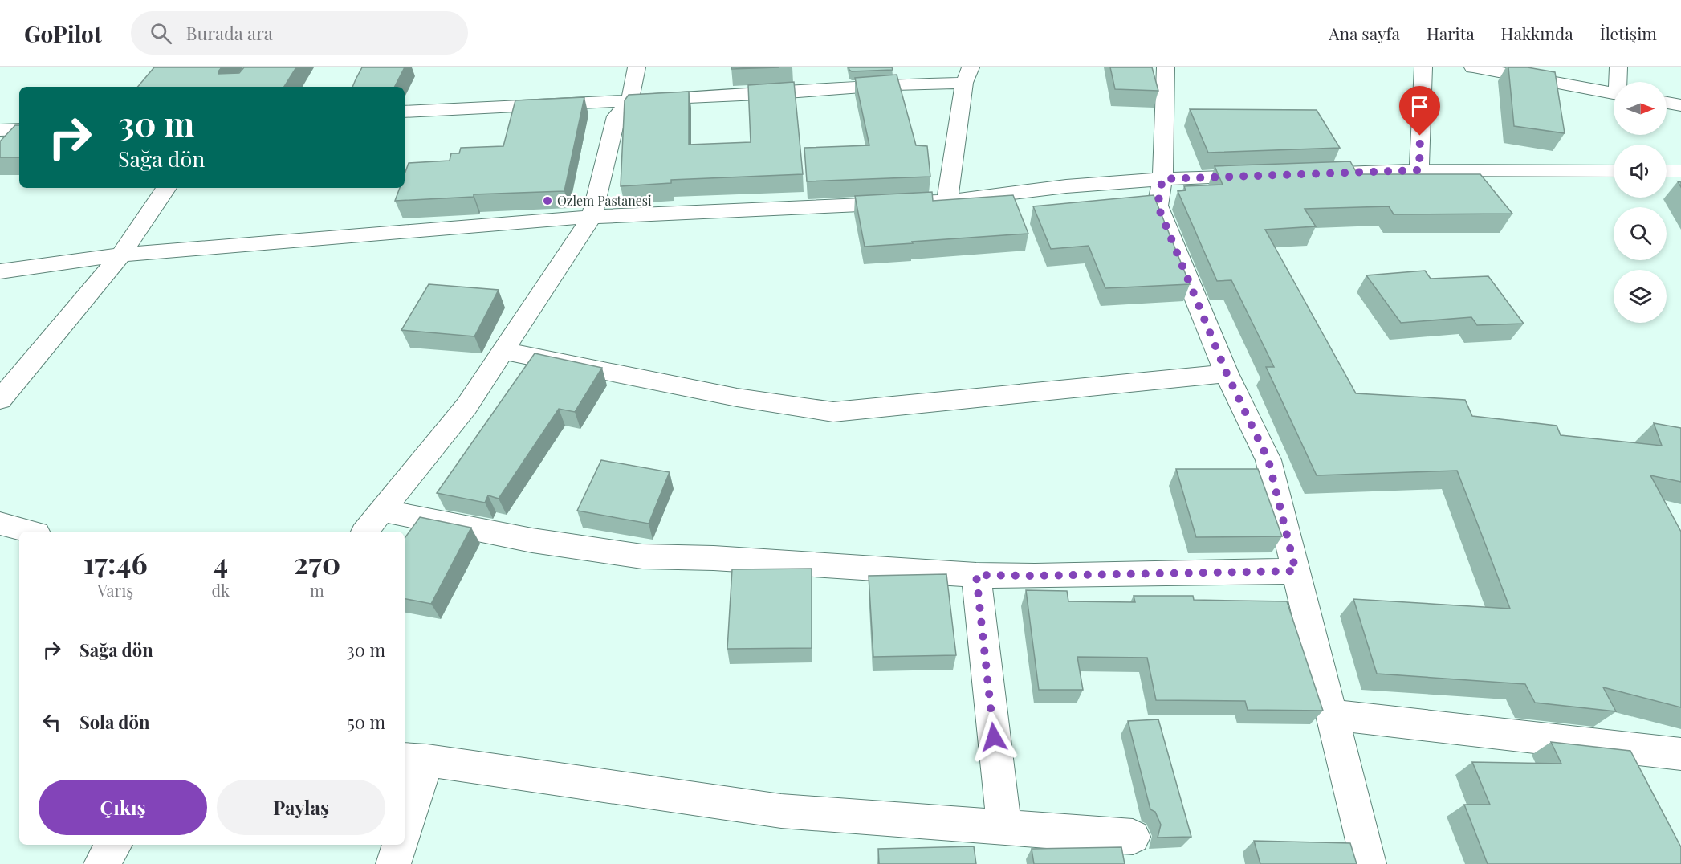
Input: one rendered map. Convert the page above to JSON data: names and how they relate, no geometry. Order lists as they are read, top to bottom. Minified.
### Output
{"places":["Ozlem Pastanesi"],"north":"right","page":{"header":"GoPilot","search":"Burada ara","nav":["Ana sayfa","Harita","Hakkında","İletişim"],"turn":["30 m","Sağa dön"],"eta":["17:46","Varış","4","dk","270","m"],"list":[{"name":"Sağa dön","value":"30 m"},{"name":"Sola dön","value":"50 m"}],"buttons":["Çıkış","Paylaş"]}}
